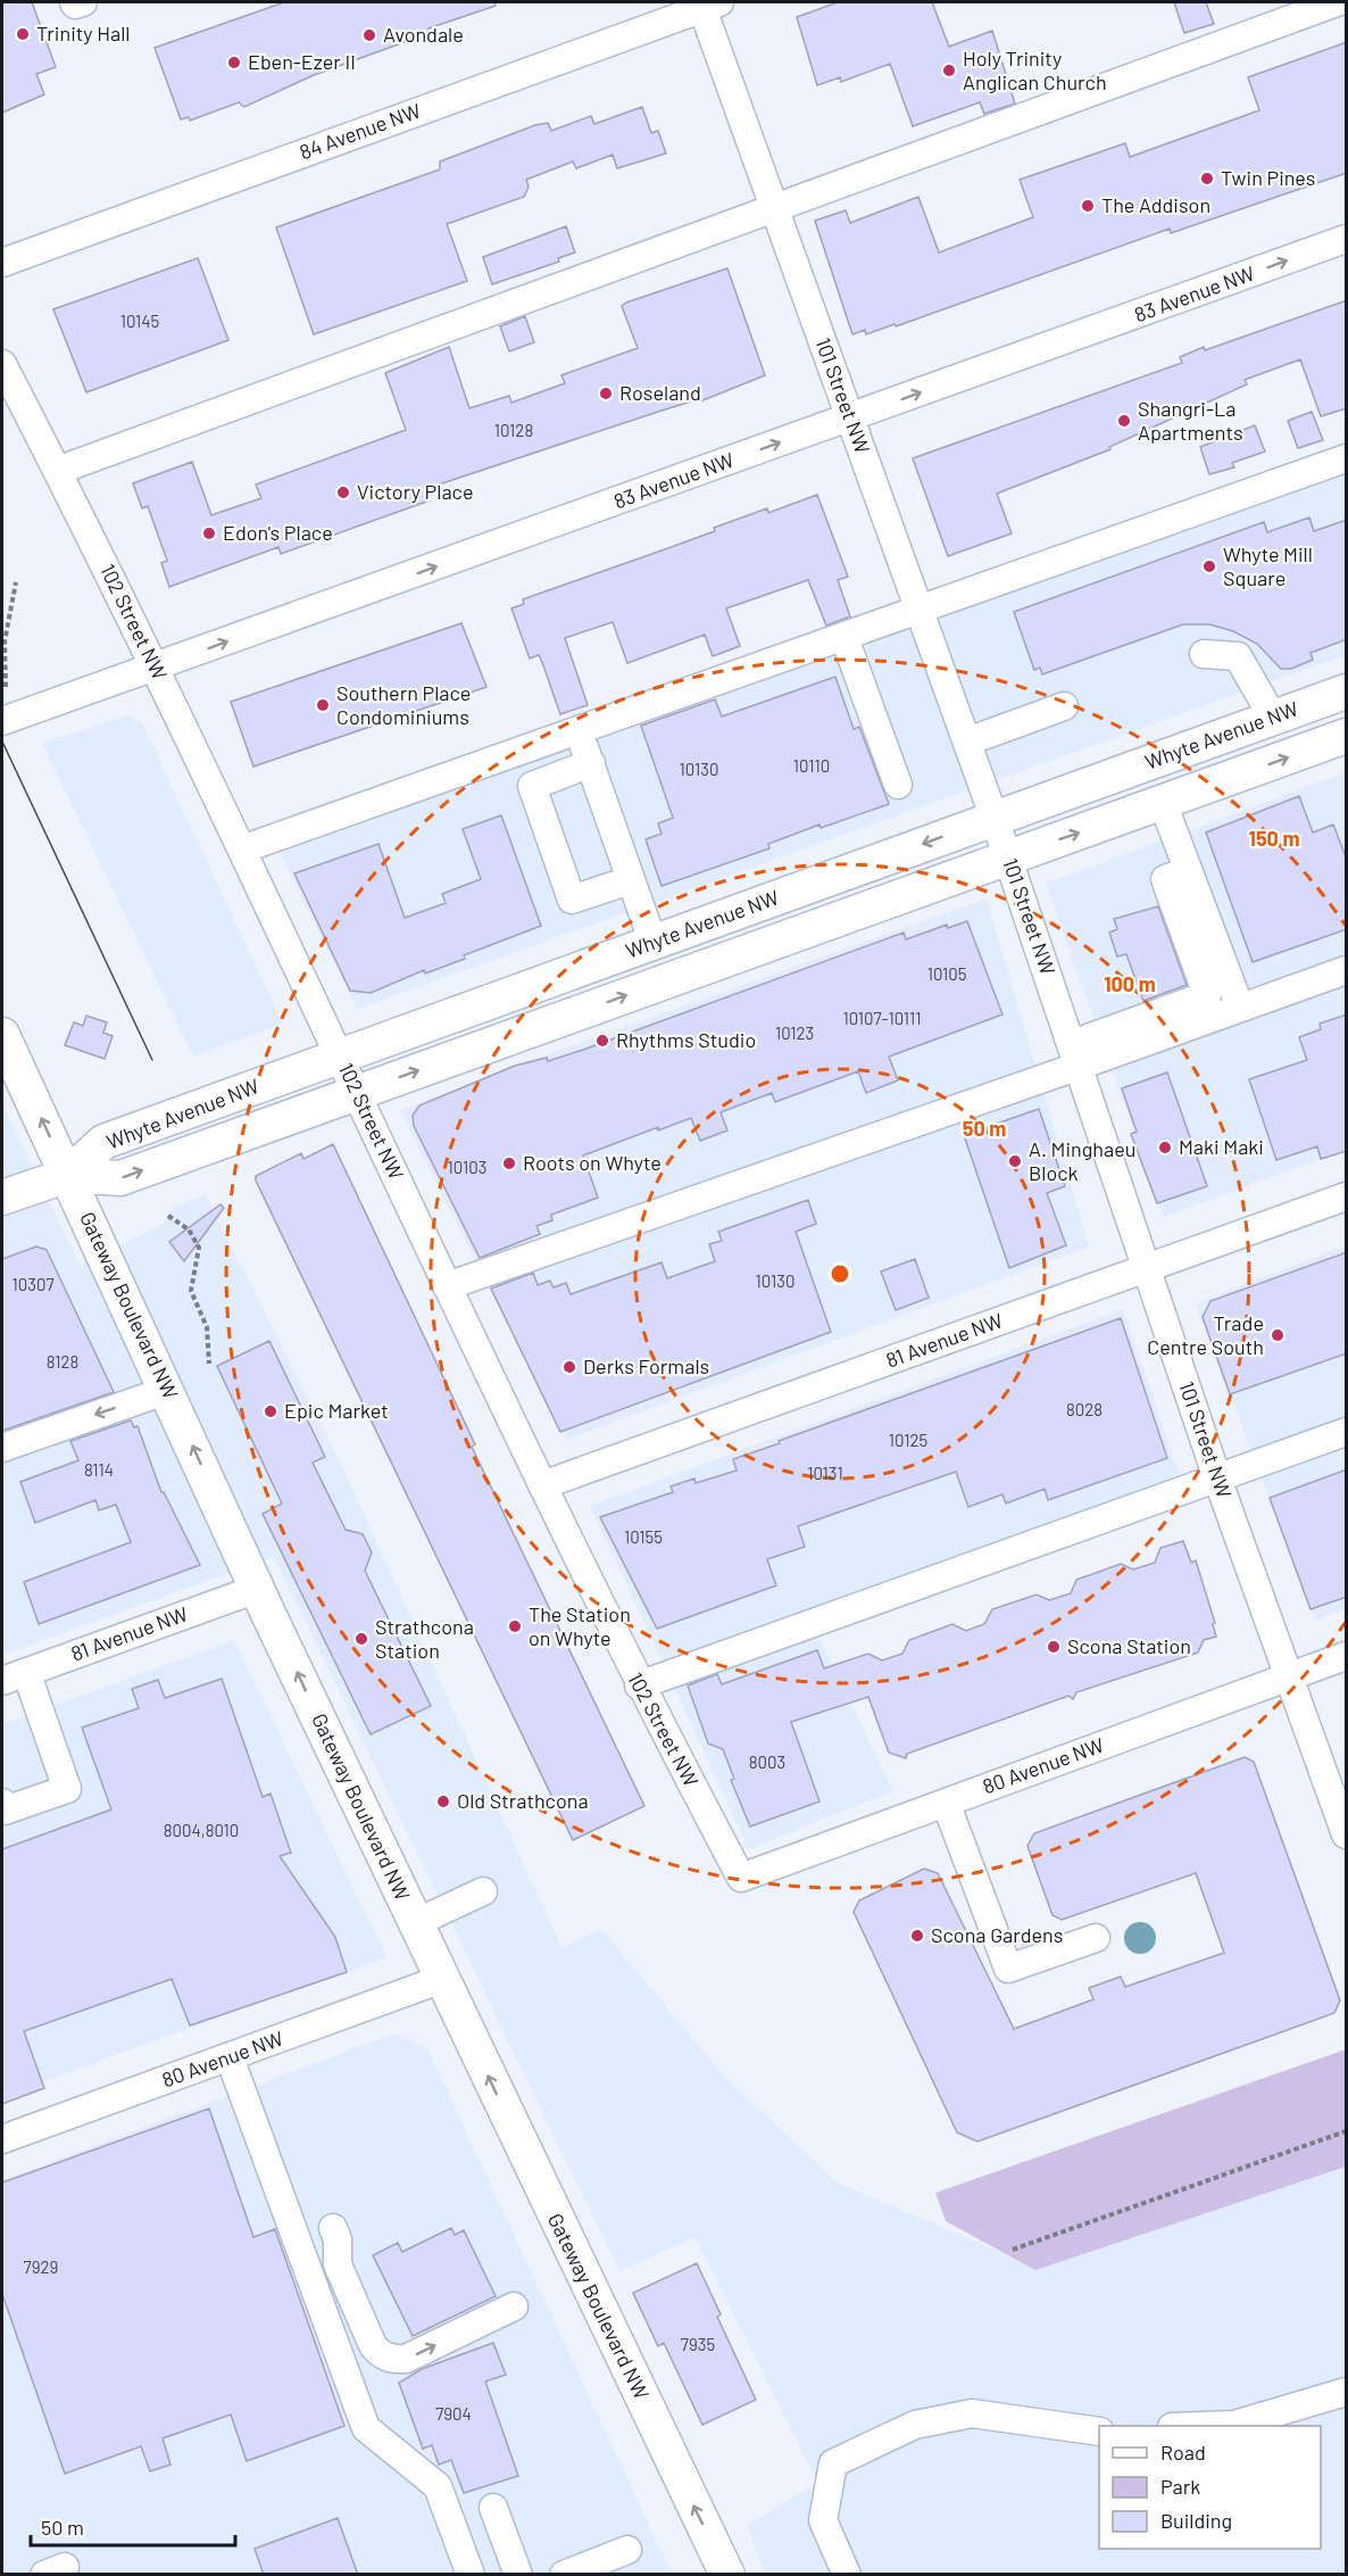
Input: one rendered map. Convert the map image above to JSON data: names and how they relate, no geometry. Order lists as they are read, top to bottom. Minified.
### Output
{"streets":{"main road":["Whyte Avenue NW","Gateway Boulevard NW"],"street":["84 Avenue NW","83 Avenue NW","101 Street NW","102 Street NW","81 Avenue NW","80 Avenue NW"]},"crossings":[["84 Avenue NW","101 Street NW"],["83 Avenue NW","101 Street NW"],["83 Avenue NW","102 Street NW"],["101 Street NW","Whyte Avenue NW"],["101 Street NW","81 Avenue NW"],["101 Street NW","80 Avenue NW"],["102 Street NW","Whyte Avenue NW"],["102 Street NW","81 Avenue NW"],["102 Street NW","80 Avenue NW"],["Whyte Avenue NW","Gateway Boulevard NW"],["Gateway Boulevard NW","81 Avenue NW"],["Gateway Boulevard NW","80 Avenue NW"]],"one_way":["Gateway Boulevard NW"],"places":["Trinity Hall","Avondale","Eben-Ezer II","Holy Trinity Anglican Church","Twin Pines","The Addison","Roseland","Shangri-La Apartments","Victory Place","Edon's Place","Whyte Mill Square","Southern Place Condominiums","Rhythms Studio","Maki Maki","A. Minghaeu Block","Roots on Whyte","Trade Centre South","Derks Formals","Epic Market","The Station on Whyte","Strathcona Station","Scona Station","Old Strathcona","Scona Gardens"],"house_numbers":["10145","10128","10110","10130","10105","10107-10111","10123","10103","10130","10307","8128","8028","10125","8114","10131","10155","8003","8004,8010","7929","7935","7904"],"legend":["Road","Park","Building"],"scale_bar":"50 m","rings":["150 m","100 m","50 m"]}
